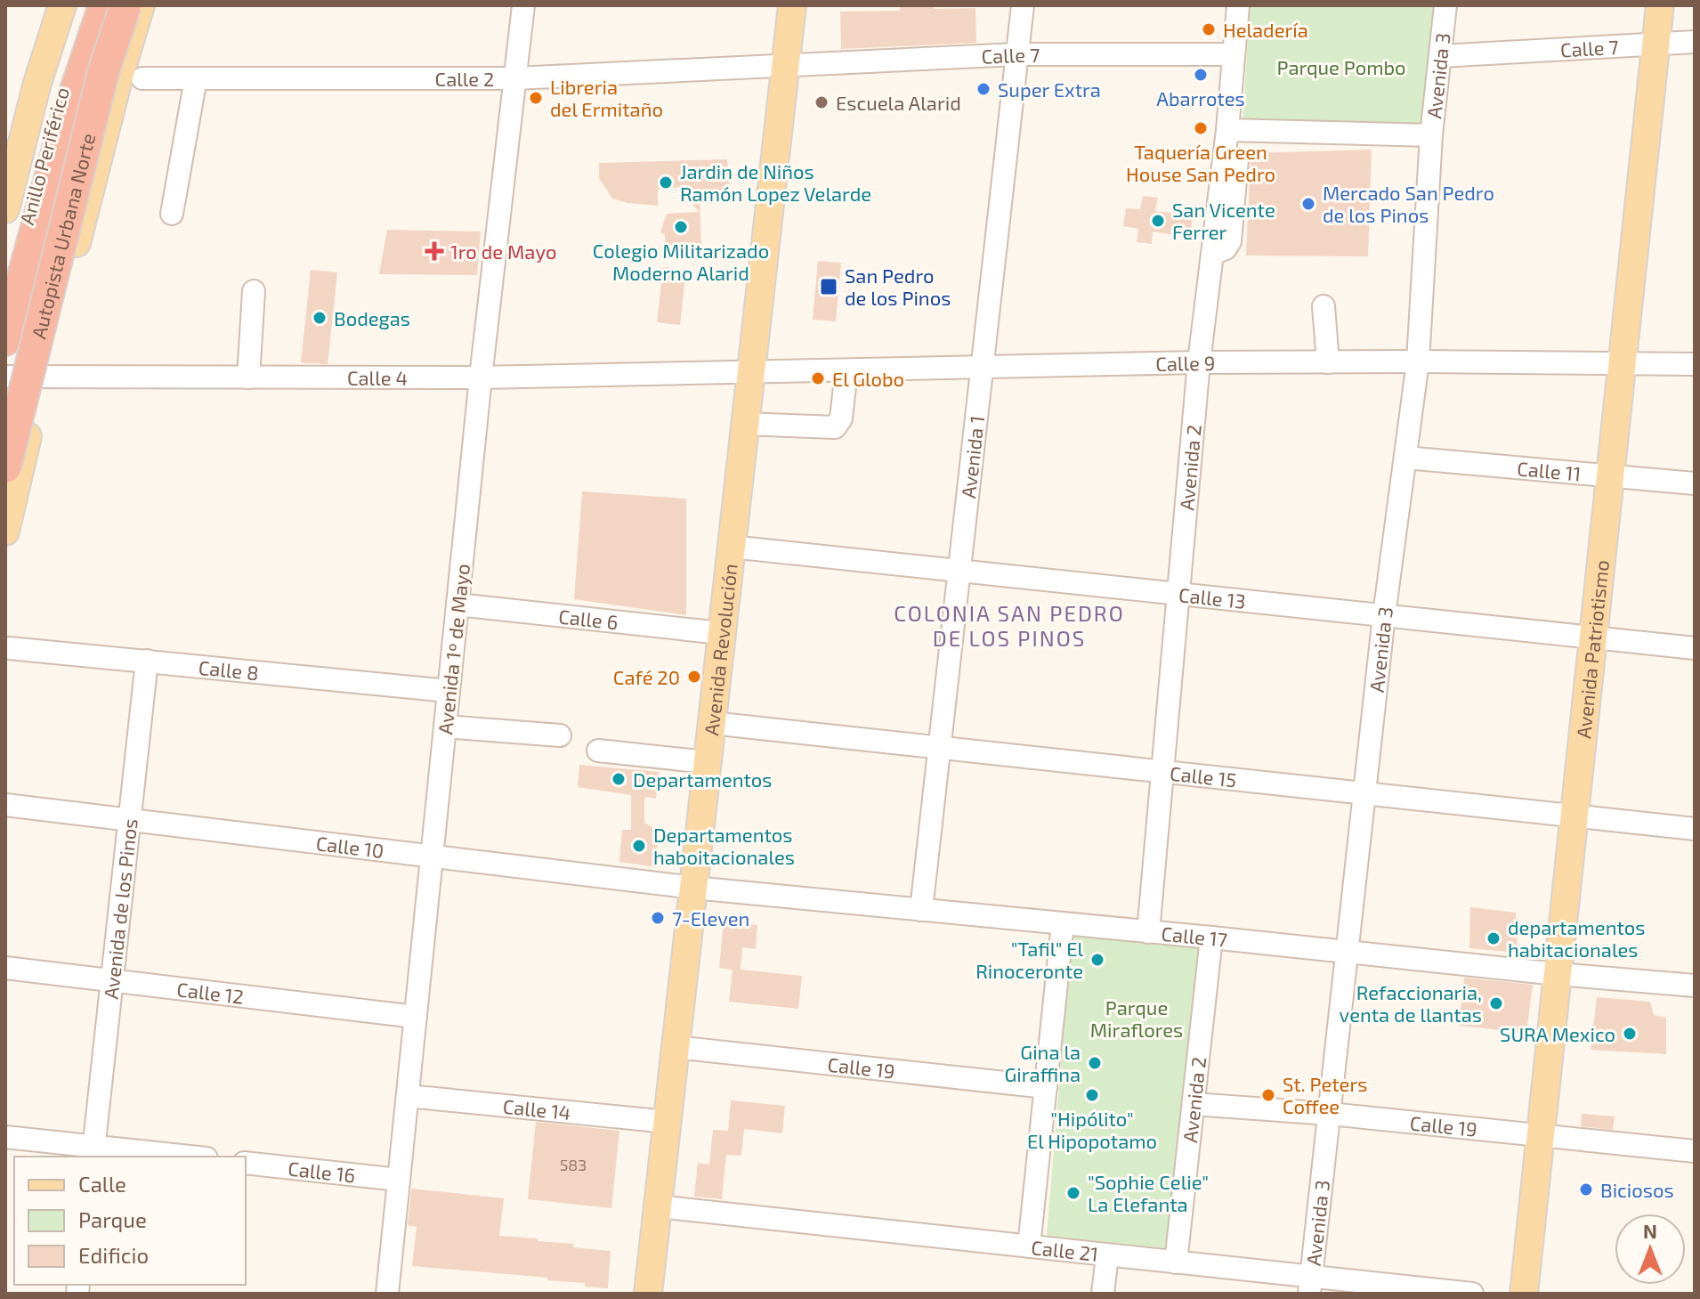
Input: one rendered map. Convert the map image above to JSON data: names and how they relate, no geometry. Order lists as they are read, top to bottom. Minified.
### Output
{"streets":{"highway":["Anillo Periférico","Autopista Urbana Norte"],"main road":["Avenida Revolución","Avenida Patriotismo"],"street":["Calle 7","Avenida 3","Calle 2","Calle 9","Calle 4","Avenida 1","Avenida 2","Calle 11","Calle 13","Calle 6","Avenida 1º de Mayo","Calle 8","Calle 15","Calle 10","Avenida de los Pinos","Calle 17","Calle 12","Calle 19","Calle 14","Calle 16","Calle 21"]},"crossings":[["Calle 7","Avenida 3"],["Calle 7","Calle 2"],["Calle 7","Avenida 1"],["Calle 7","Avenida 2"],["Calle 7","Avenida Revolución"],["Calle 7","Avenida Patriotismo"],["Avenida 3","Calle 9"],["Avenida 3","Calle 11"],["Avenida 3","Calle 13"],["Avenida 3","Calle 15"],["Avenida 3","Calle 17"],["Avenida 3","Calle 19"],["Avenida 3","Calle 21"],["Calle 2","Avenida 1º de Mayo"],["Calle 2","Avenida Revolución"],["Anillo Periférico","Autopista Urbana Norte"],["Anillo Periférico","Calle 4"],["Autopista Urbana Norte","Calle 4"],["Calle 9","Calle 4"],["Calle 9","Avenida 1"],["Calle 9","Avenida 2"],["Calle 9","Avenida Revolución"],["Calle 9","Avenida Patriotismo"],["Calle 4","Avenida 1º de Mayo"],["Calle 4","Avenida Revolución"],["Avenida 1","Calle 13"],["Avenida 1","Calle 15"],["Avenida 1","Calle 17"],["Avenida 2","Calle 13"],["Avenida 2","Calle 15"],["Avenida 2","Calle 17"],["Avenida 2","Calle 19"],["Avenida 2","Calle 21"],["Calle 11","Avenida Patriotismo"],["Calle 13","Avenida Revolución"],["Calle 13","Avenida Patriotismo"],["Calle 6","Avenida 1º de Mayo"],["Calle 6","Avenida Revolución"],["Avenida 1º de Mayo","Calle 8"],["Avenida 1º de Mayo","Calle 10"],["Avenida 1º de Mayo","Calle 12"],["Avenida 1º de Mayo","Calle 14"],["Avenida 1º de Mayo","Calle 16"],["Avenida Revolución","Calle 15"],["Avenida Revolución","Calle 10"],["Avenida Revolución","Calle 17"],["Avenida Revolución","Calle 19"],["Avenida Revolución","Calle 14"],["Avenida Revolución","Calle 21"],["Avenida Patriotismo","Calle 15"],["Avenida Patriotismo","Calle 17"],["Avenida Patriotismo","Calle 19"],["Calle 8","Avenida de los Pinos"],["Calle 10","Avenida de los Pinos"],["Calle 10","Calle 17"],["Avenida de los Pinos","Calle 12"]],"districts":["COLONIA SAN PEDRO DE LOS PINOS"],"parks":["Parque Pombo","Parque Miraflores"],"places":{"other":["Heladería","Abarrotes","Super Extra","Libreria del Ermitaño","Escuela Alarid","Taquería Green House San Pedro","Jardin de Niños Ramón Lopez Velarde","Mercado San Pedro de los Pinos","San Vicente Ferrer","Colegio Militarizado Moderno Alarid","Bodegas","El Globo","Café 20","Departamentos","Departamentos haboitacionales","7-Eleven","departamentos habitacionales","\"Tafil\" El Rinoceronte","Refaccionaria, venta de llantas","SURA Mexico","Gina la Giraffina","\"Hipólito\" El Hipopotamo","St. Peters Coffee","Biciosos","\"Sophie Celie\" La Elefanta"],"health":["1ro de Mayo"],"transit":["San Pedro de los Pinos"]},"house_numbers":["583"],"legend":["Calle","Parque","Edificio"],"north":"top"}
